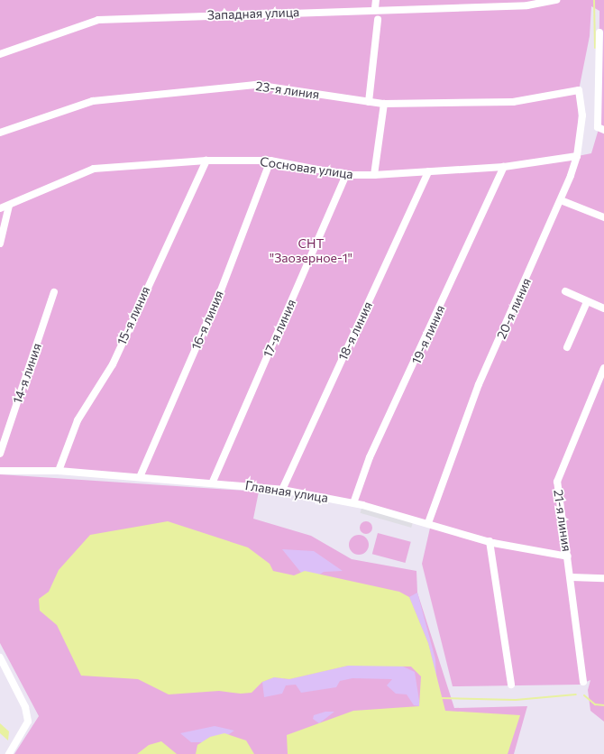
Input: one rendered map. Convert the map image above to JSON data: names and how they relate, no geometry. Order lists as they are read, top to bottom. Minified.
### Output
{"streets":{"street":["Западная улица","23-я линия","Сосновая улица","20-я линия","15-я линия","16-я линия","17-я линия","18-я линия","19-я линия","14-я линия","Главная улица","21-я линия"]},"crossings":[["23-я линия","20-я линия"],["Сосновая улица","20-я линия"],["Сосновая улица","15-я линия"],["Сосновая улица","16-я линия"],["Сосновая улица","17-я линия"],["Сосновая улица","18-я линия"],["Сосновая улица","19-я линия"],["20-я линия","Главная улица"],["15-я линия","Главная улица"],["16-я линия","Главная улица"],["17-я линия","Главная улица"],["18-я линия","Главная улица"],["19-я линия","Главная улица"],["Главная улица","21-я линия"]],"parks":["СНТ \"Заозерное-1\""]}
